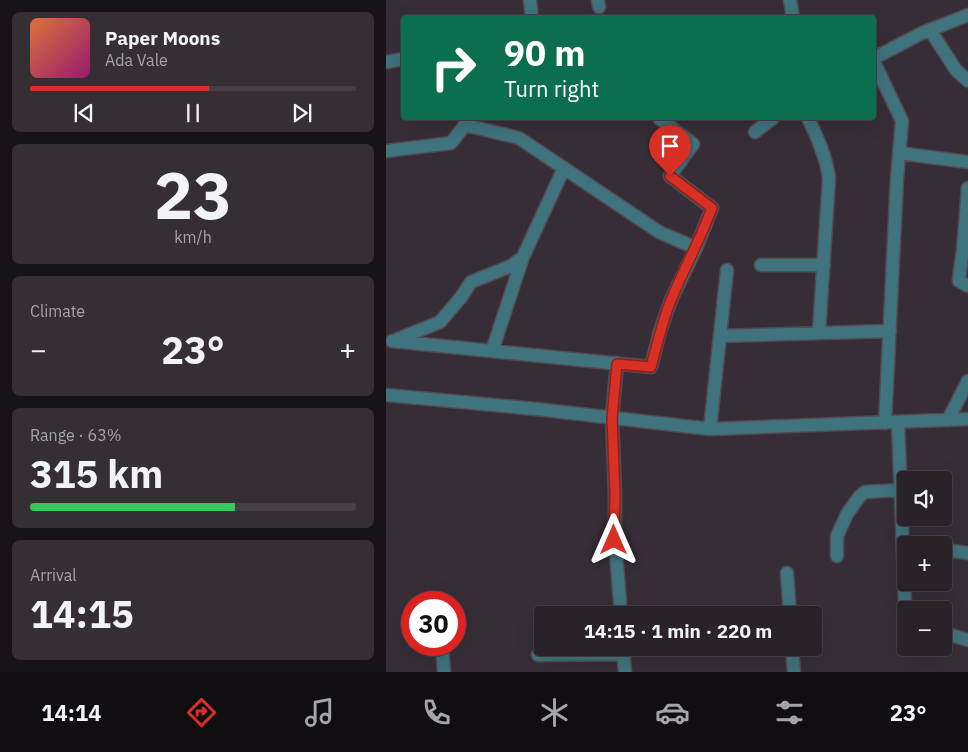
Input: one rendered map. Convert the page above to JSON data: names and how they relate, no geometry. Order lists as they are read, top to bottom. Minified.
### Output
{"page":{"turn":["90 m","Turn right"],"song":["Paper Moons","Ada Vale"],"tile":[["23","km/h"],"Climate",["Range · 63%","315 km"],["Arrival","14:15"]],"heat":["−","23°","+"],"map_buttons":["+","−"],"limit":"30","trip":"14:15 · 1 min · 220 m","tabs":["14:14","23°"]}}
